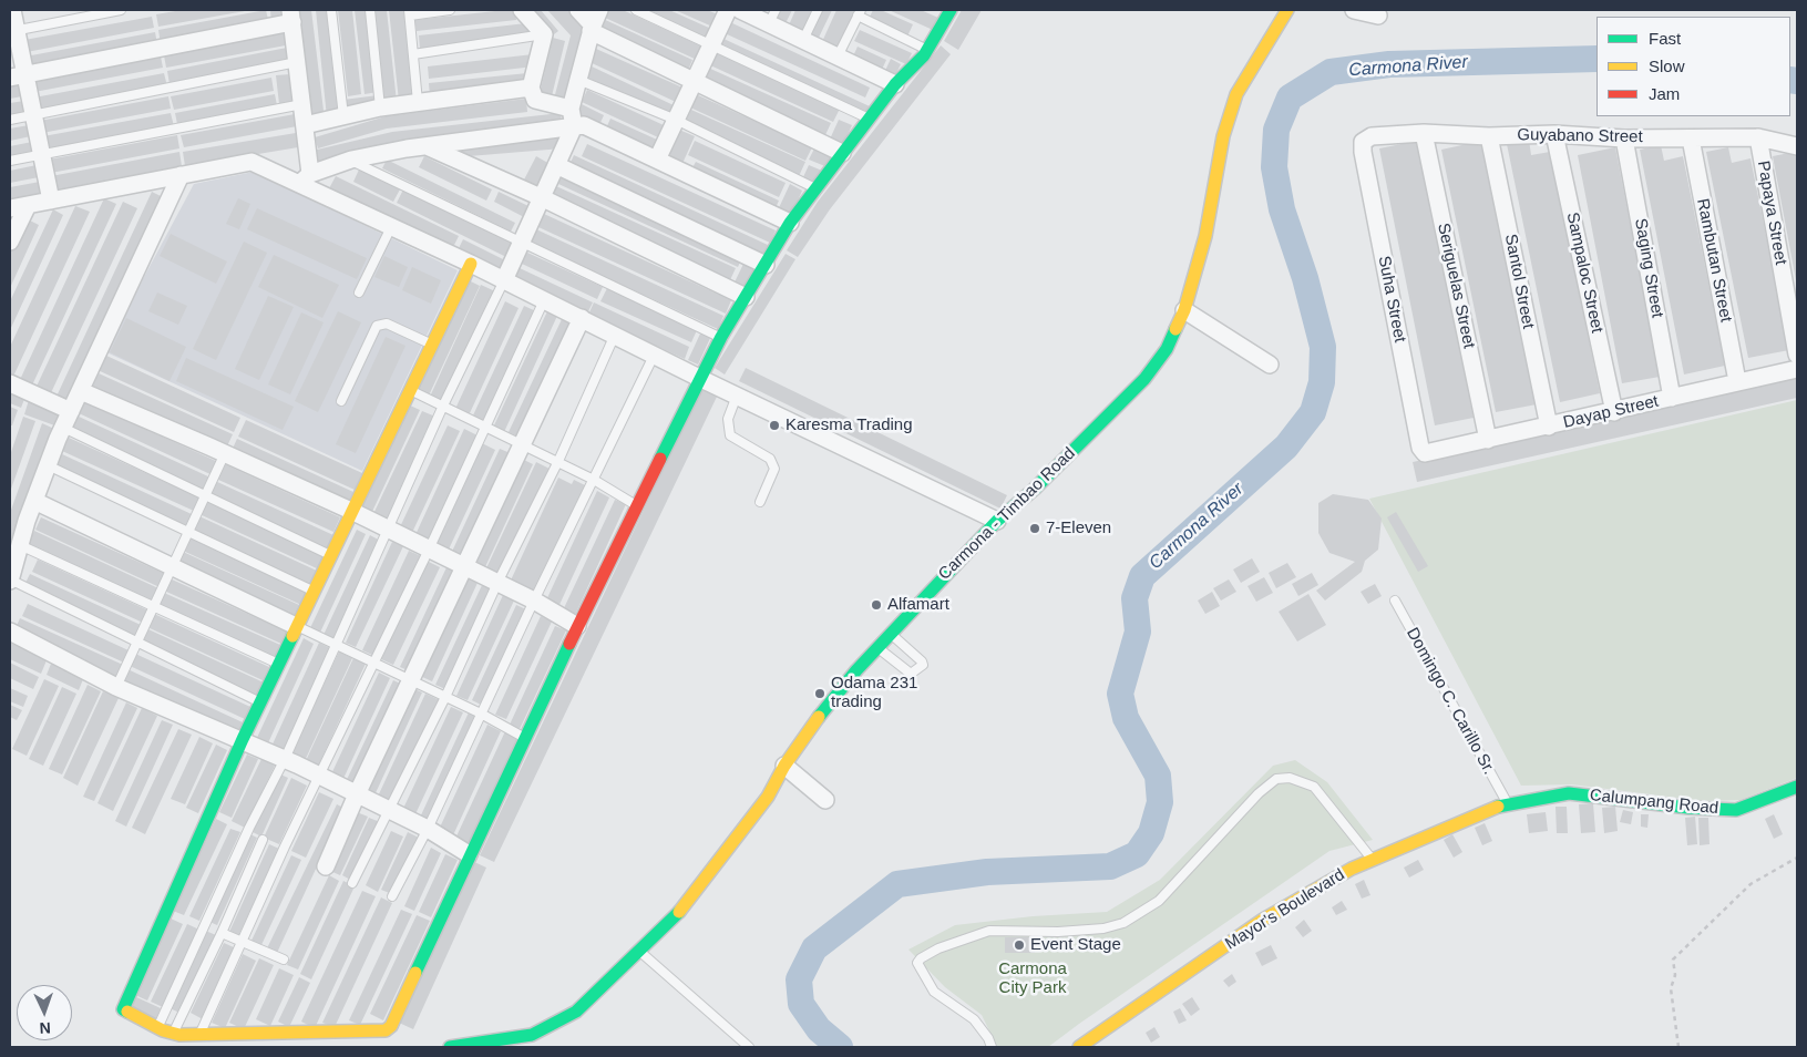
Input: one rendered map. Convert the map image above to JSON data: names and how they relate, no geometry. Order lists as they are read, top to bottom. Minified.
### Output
{"streets":{"street":["Guyabano Street","Papaya Street","Rambutan Street","Saging Street","Sampaloc Street","Santol Street","Seriguelas Street","Suha Street","Dayap Street","Carmona - Timbao Road","Calumpang Road","Mayor's Boulevard"],"lane":["Domingo C. Carillo Sr."]},"crossings":[["Guyabano Street","Papaya Street"],["Guyabano Street","Rambutan Street"],["Guyabano Street","Saging Street"],["Guyabano Street","Sampaloc Street"],["Guyabano Street","Santol Street"],["Guyabano Street","Seriguelas Street"],["Guyabano Street","Suha Street"],["Rambutan Street","Dayap Street"],["Saging Street","Dayap Street"],["Sampaloc Street","Dayap Street"],["Santol Street","Dayap Street"],["Seriguelas Street","Dayap Street"],["Suha Street","Dayap Street"],["Domingo C. Carillo Sr.","Calumpang Road"],["Domingo C. Carillo Sr.","Mayor's Boulevard"],["Calumpang Road","Mayor's Boulevard"]],"water":["Carmona River"],"parks":["Carmona City Park"],"places":["Karesma Trading","7-Eleven","Alfamart","Odama 231 trading","Event Stage"],"legend":["Fast","Slow","Jam"],"north":"bottom"}
